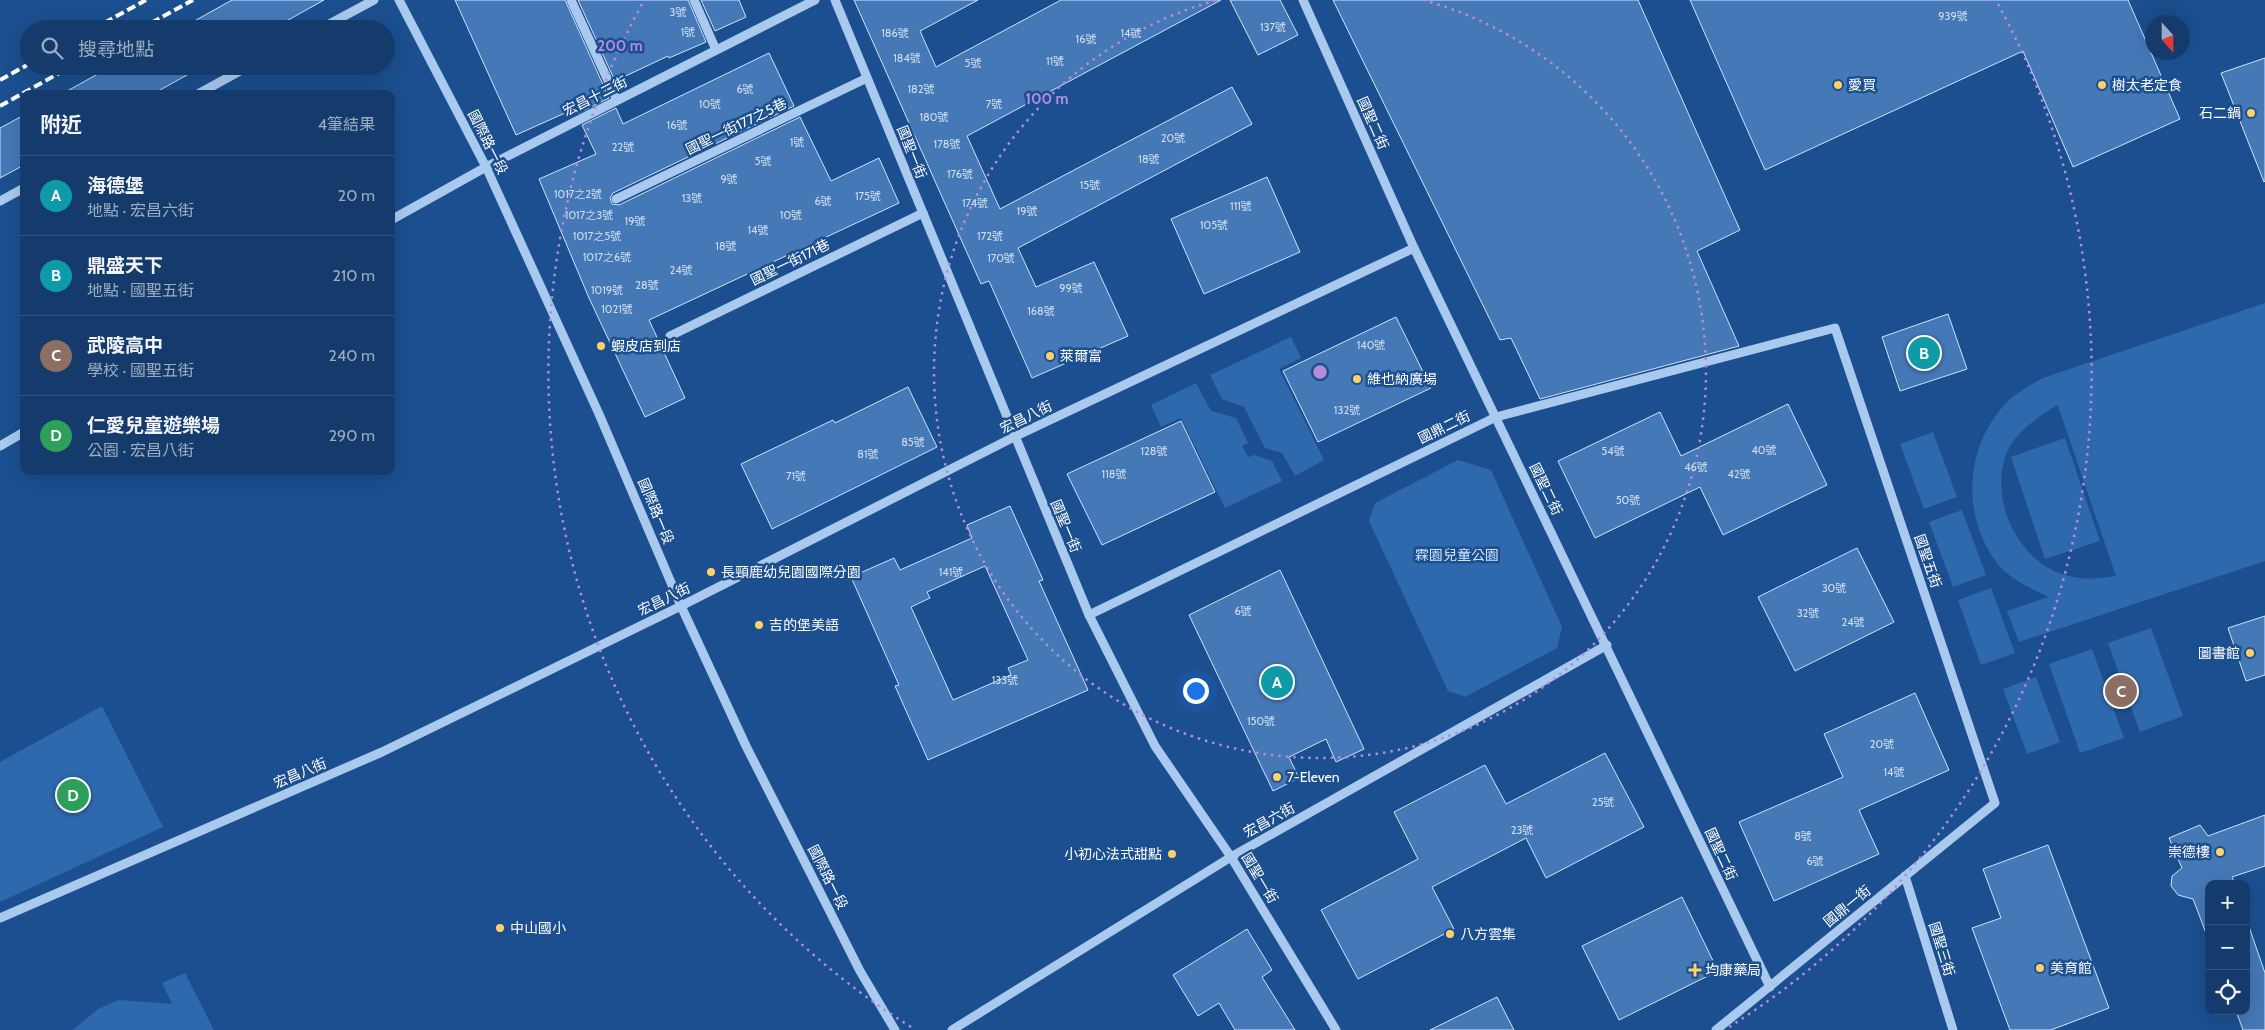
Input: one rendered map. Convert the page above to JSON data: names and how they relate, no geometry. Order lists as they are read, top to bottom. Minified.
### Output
{"streets":{"street":["宏昌十二街","國聖二街","國聖一街177之5巷","國際路一段","國聖一街","國聖一街171巷","宏昌八街","國鼎二街","國聖五街","宏昌六街","國鼎一街","國聖三街"]},"crossings":[["宏昌十二街","國際路一段"],["國聖二街","宏昌八街"],["國聖二街","國鼎二街"],["國聖二街","宏昌六街"],["國聖二街","國鼎一街"],["國聖一街177之5巷","國聖一街"],["國際路一段","宏昌八街"],["國聖一街","國聖一街171巷"],["國聖一街","宏昌八街"],["國聖一街","國鼎二街"],["國聖一街","宏昌六街"],["國鼎二街","國聖五街"],["國聖五街","國鼎一街"],["國鼎一街","國聖三街"]],"parks":["霖園兒童公園"],"places":{"other":["愛買","樹太老定食","石二鍋","蝦皮店到店","萊爾富","維也納廣場","長頸鹿幼兒園國際分園","吉的堡美語","圖書館","7-Eleven","崇德樓","小初心法式甜點","中山國小","八方雲集","美育館"],"health":["均康藥局"]},"house_numbers":["3號","939號","137號","1號","186號","14號","16號","184號","11號","5號","6號","182號","10號","7號","180號","16號","20號","1號","178號","22號","18號","5號","176號","9號","15號","1017之2號","175號","13號","6號","174號","111號","19號","1017之3號","10號","19號","105號","14號","1017之5號","172號","18號","1017之6號","170號","24號","28號","99號","1019號","1021號","168號","140號","132號","85號","40號","128號","54號","81號","46號","118號","42號","71號","50號","141號","30號","6號","32號","24號","133號","150號","20號","14號","25號","23號","8號","6號"],"north":"bottom","page":{"search":"搜尋地點","heading":["附近","4筆結果"],"list":[{"mark":"A","name":"海德堡","note":"地點 · 宏昌六街","value":"20 m"},{"mark":"B","name":"鼎盛天下","note":"地點 · 國聖五街","value":"210 m"},{"mark":"C","name":"武陵高中","note":"學校 · 國聖五街","value":"240 m"},{"mark":"D","name":"仁愛兒童遊樂場","note":"公園 · 宏昌八街","value":"290 m"}],"pins":["B","A","C","D"],"map_buttons":["+","−"]},"rings":["200 m","100 m"]}
